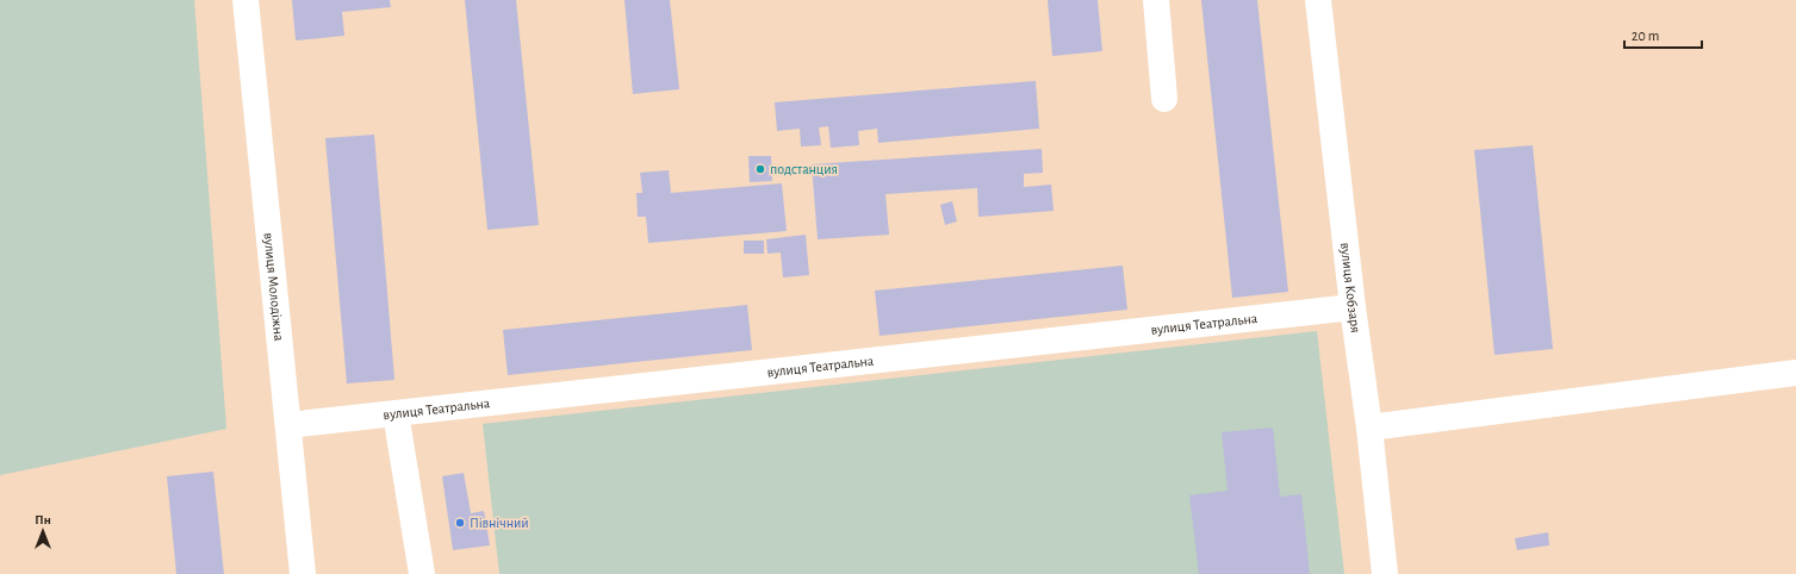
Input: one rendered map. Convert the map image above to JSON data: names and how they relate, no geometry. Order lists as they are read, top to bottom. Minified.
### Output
{"streets":{"street":["вулиця Молодіжна","вулиця Кобзаря","вулиця Театральна"]},"crossings":[["вулиця Молодіжна","вулиця Театральна"],["вулиця Кобзаря","вулиця Театральна"]],"places":["подстанция","Північний"],"scale_bar":"20 m","north":"top"}
